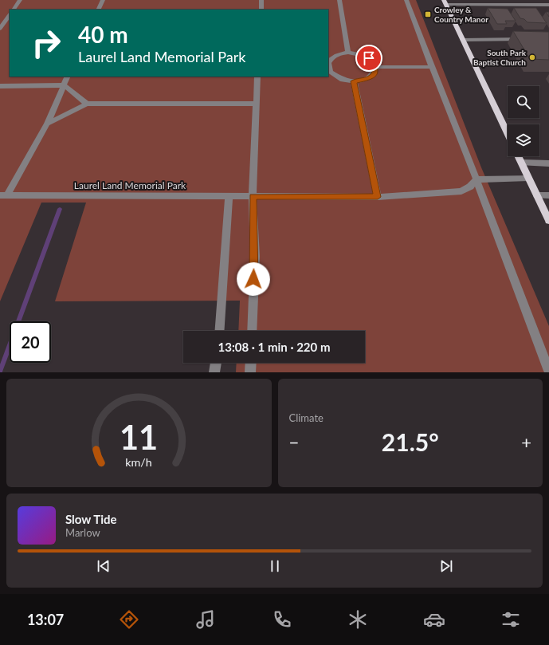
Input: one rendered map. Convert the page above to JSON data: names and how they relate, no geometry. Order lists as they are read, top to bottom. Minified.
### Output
{"streets":{"street":["Laurel Land Memorial Park"]},"places":{"transit":["Crowley & Country Manor"],"other":["South Park Baptist Church"]},"page":{"turn":["40 m","Laurel Land Memorial Park"],"limit":"20","trip":"13:08 · 1 min · 220 m","tile":"Climate","heat":["−","21.5°","+"],"song":["Slow Tide","Marlow"],"tabs":"13:07","gauge":["11","km/h"]}}
